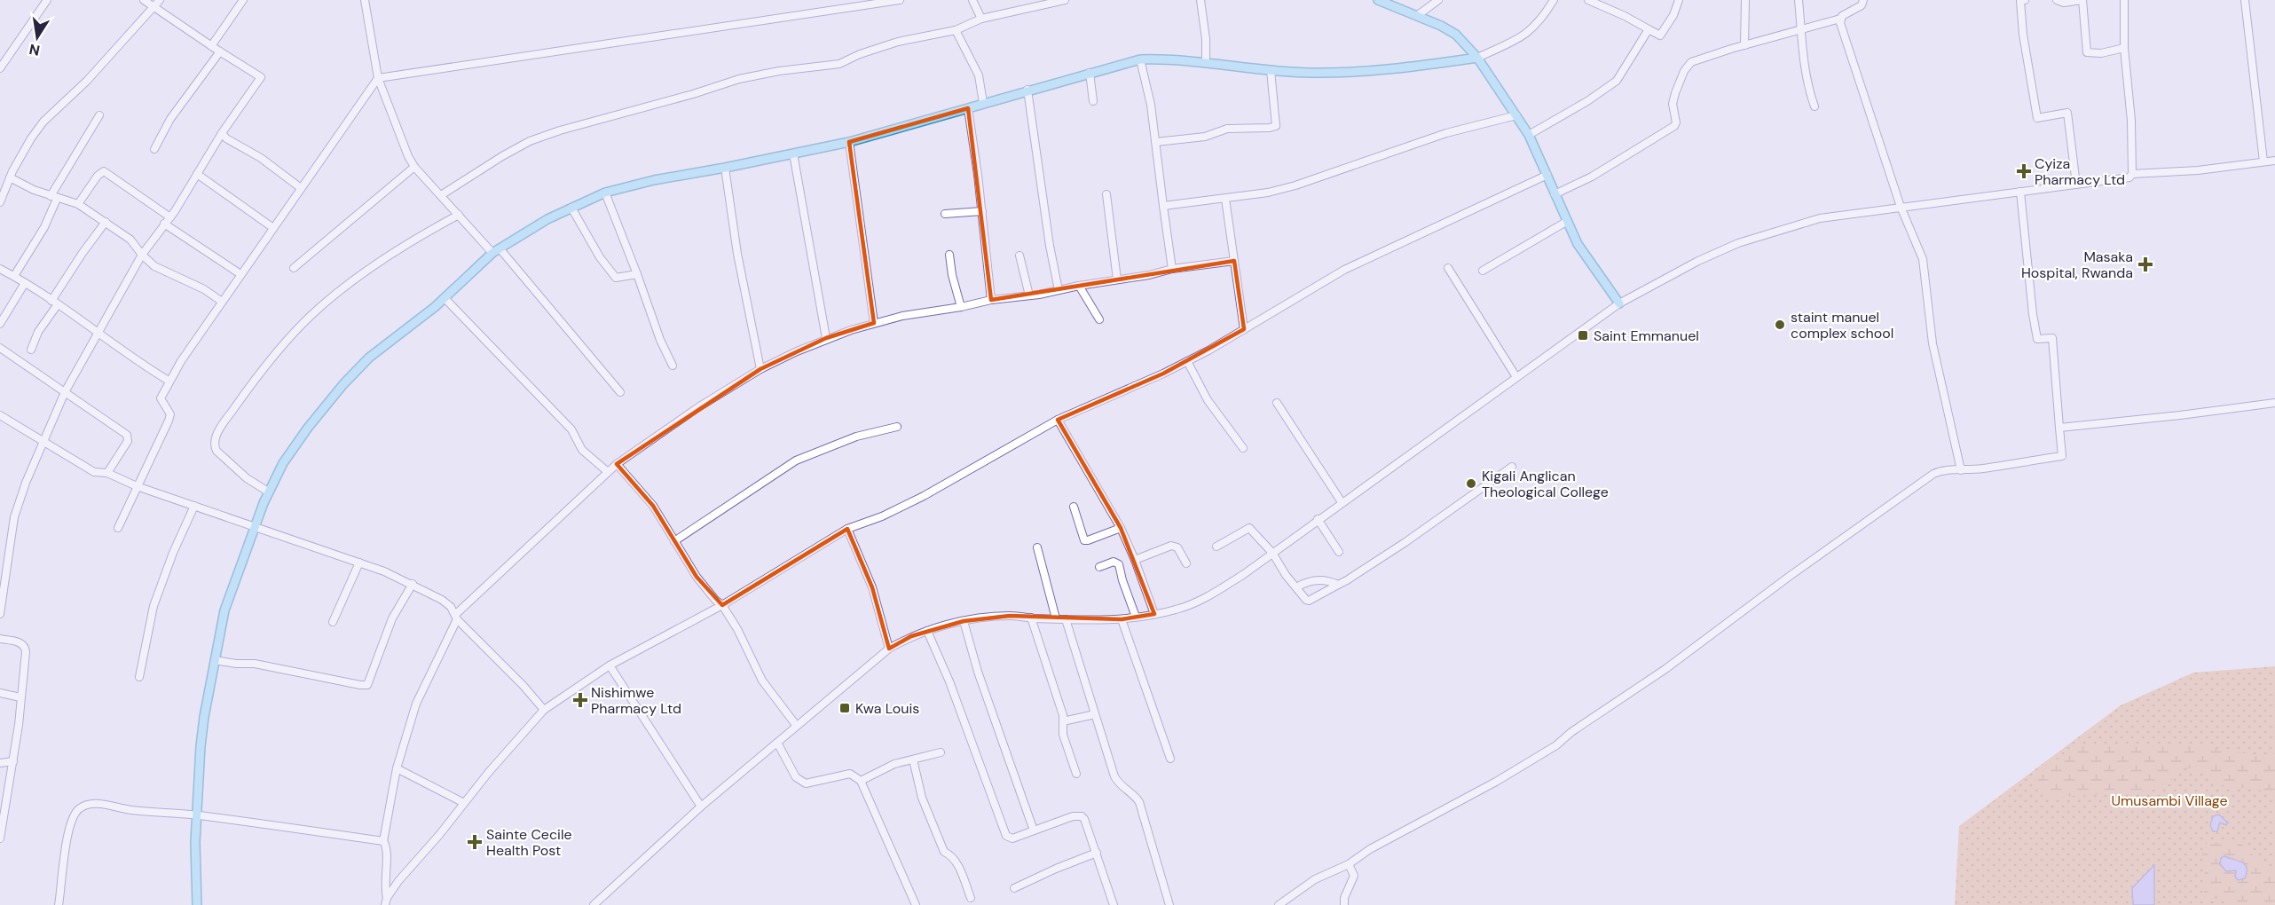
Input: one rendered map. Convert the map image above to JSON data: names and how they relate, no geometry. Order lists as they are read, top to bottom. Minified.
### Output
{"parks":["Umusambi Village"],"places":{"health":["Cyiza Pharmacy Ltd","Masaka Hospital, Rwanda","Nishimwe Pharmacy Ltd","Sainte Cecile Health Post"],"other":["staint manuel complex school","Kigali Anglican Theological College"],"transit":["Saint Emmanuel","Kwa Louis"]},"north":"bottom"}
